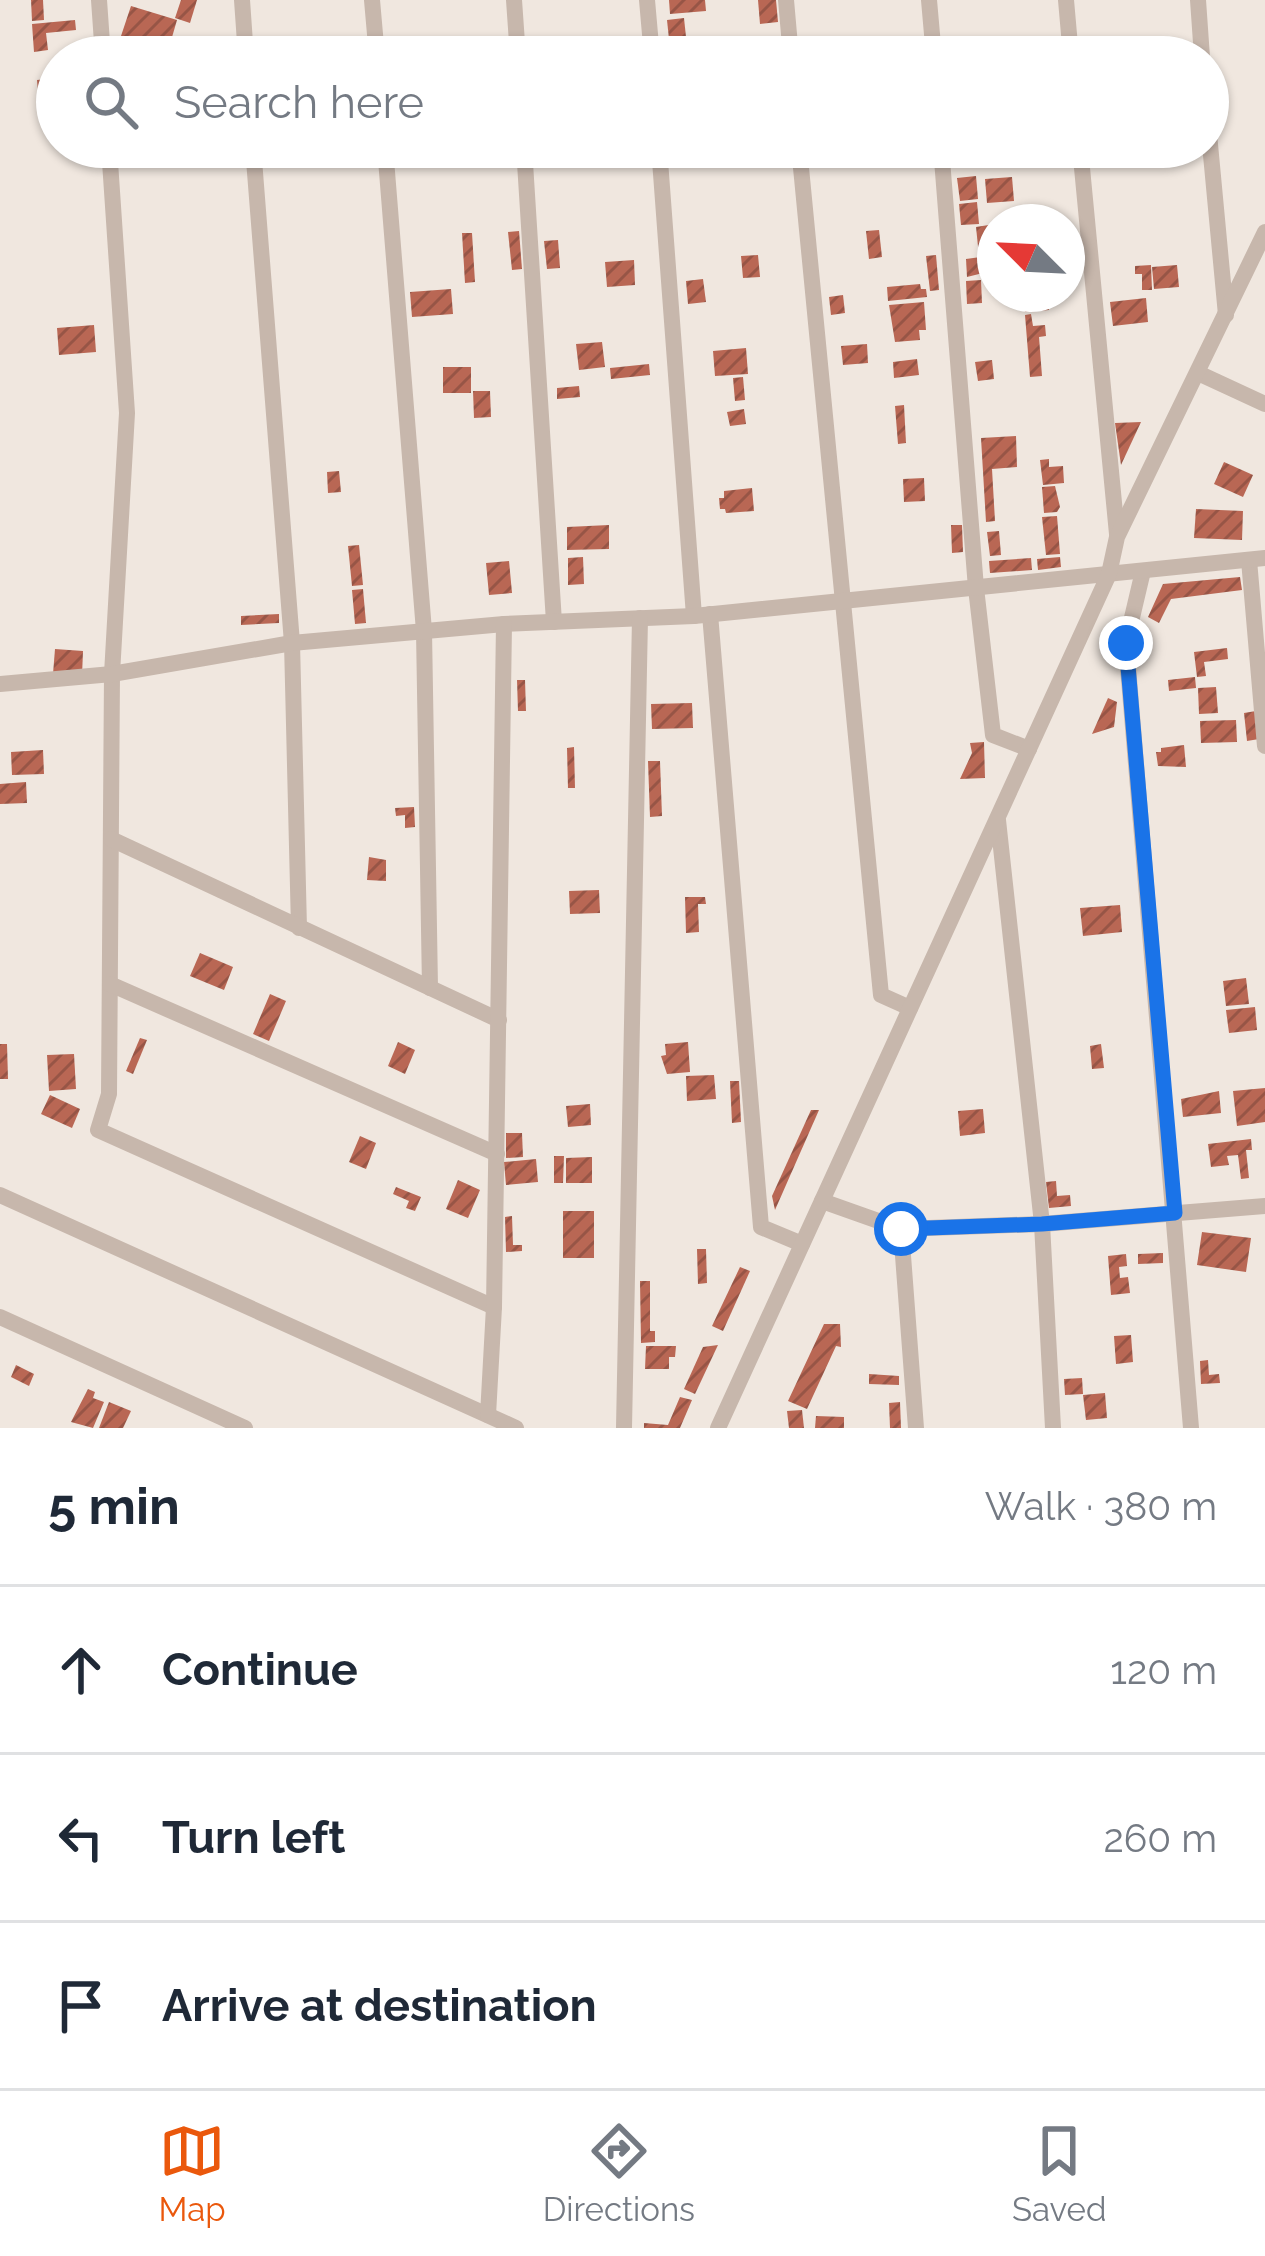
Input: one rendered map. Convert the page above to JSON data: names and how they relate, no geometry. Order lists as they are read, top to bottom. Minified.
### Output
{"north":"top left","page":{"search":"Search here","heading":["5 min","Walk · 380 m"],"list":[["Continue","120 m"],["Turn left","260 m"],"Arrive at destination"],"nav":["Map","Directions","Saved"]}}
